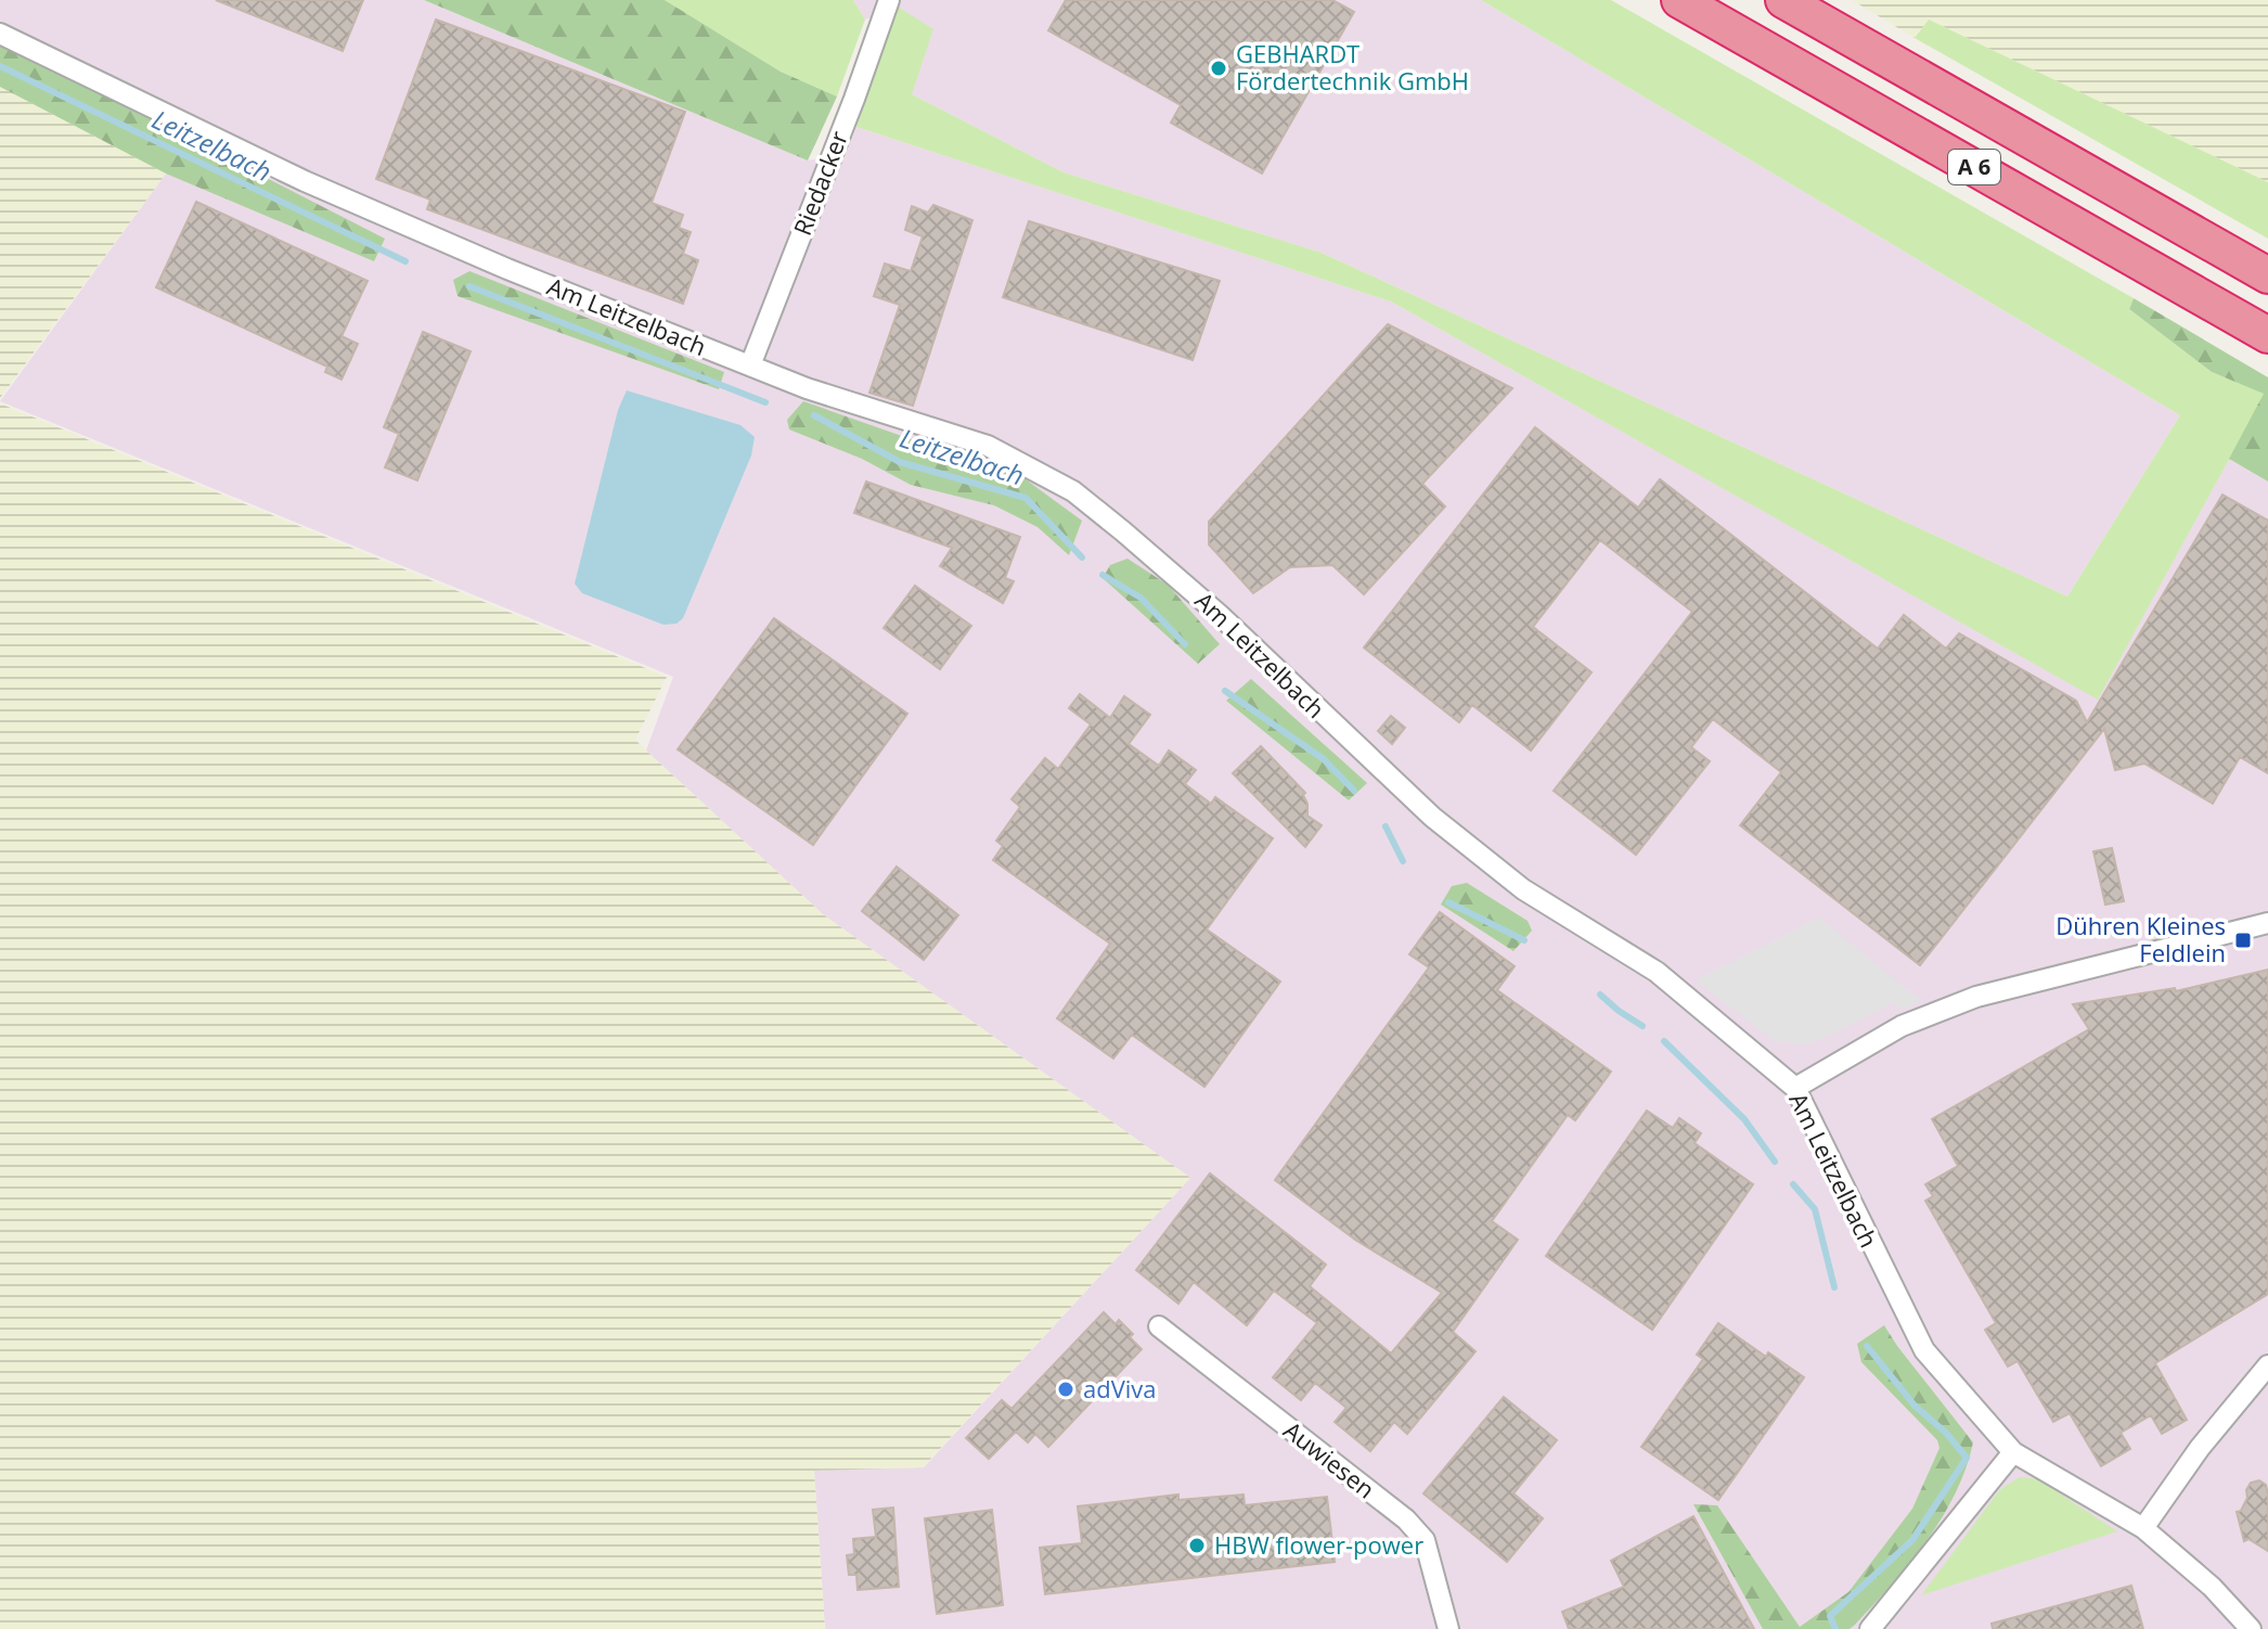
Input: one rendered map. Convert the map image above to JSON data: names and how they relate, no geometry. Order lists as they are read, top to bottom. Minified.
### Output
{"streets":{"highway":["A 6"],"street":["Riedacker","Am Leitzelbach","Auwiesen"]},"crossings":[["Riedacker","Am Leitzelbach"]],"water":["Leitzelbach"],"places":{"other":["GEBHARDT Fördertechnik GmbH","adViva","HBW flower-power"],"transit":["Dühren Kleines Feldlein"]}}
